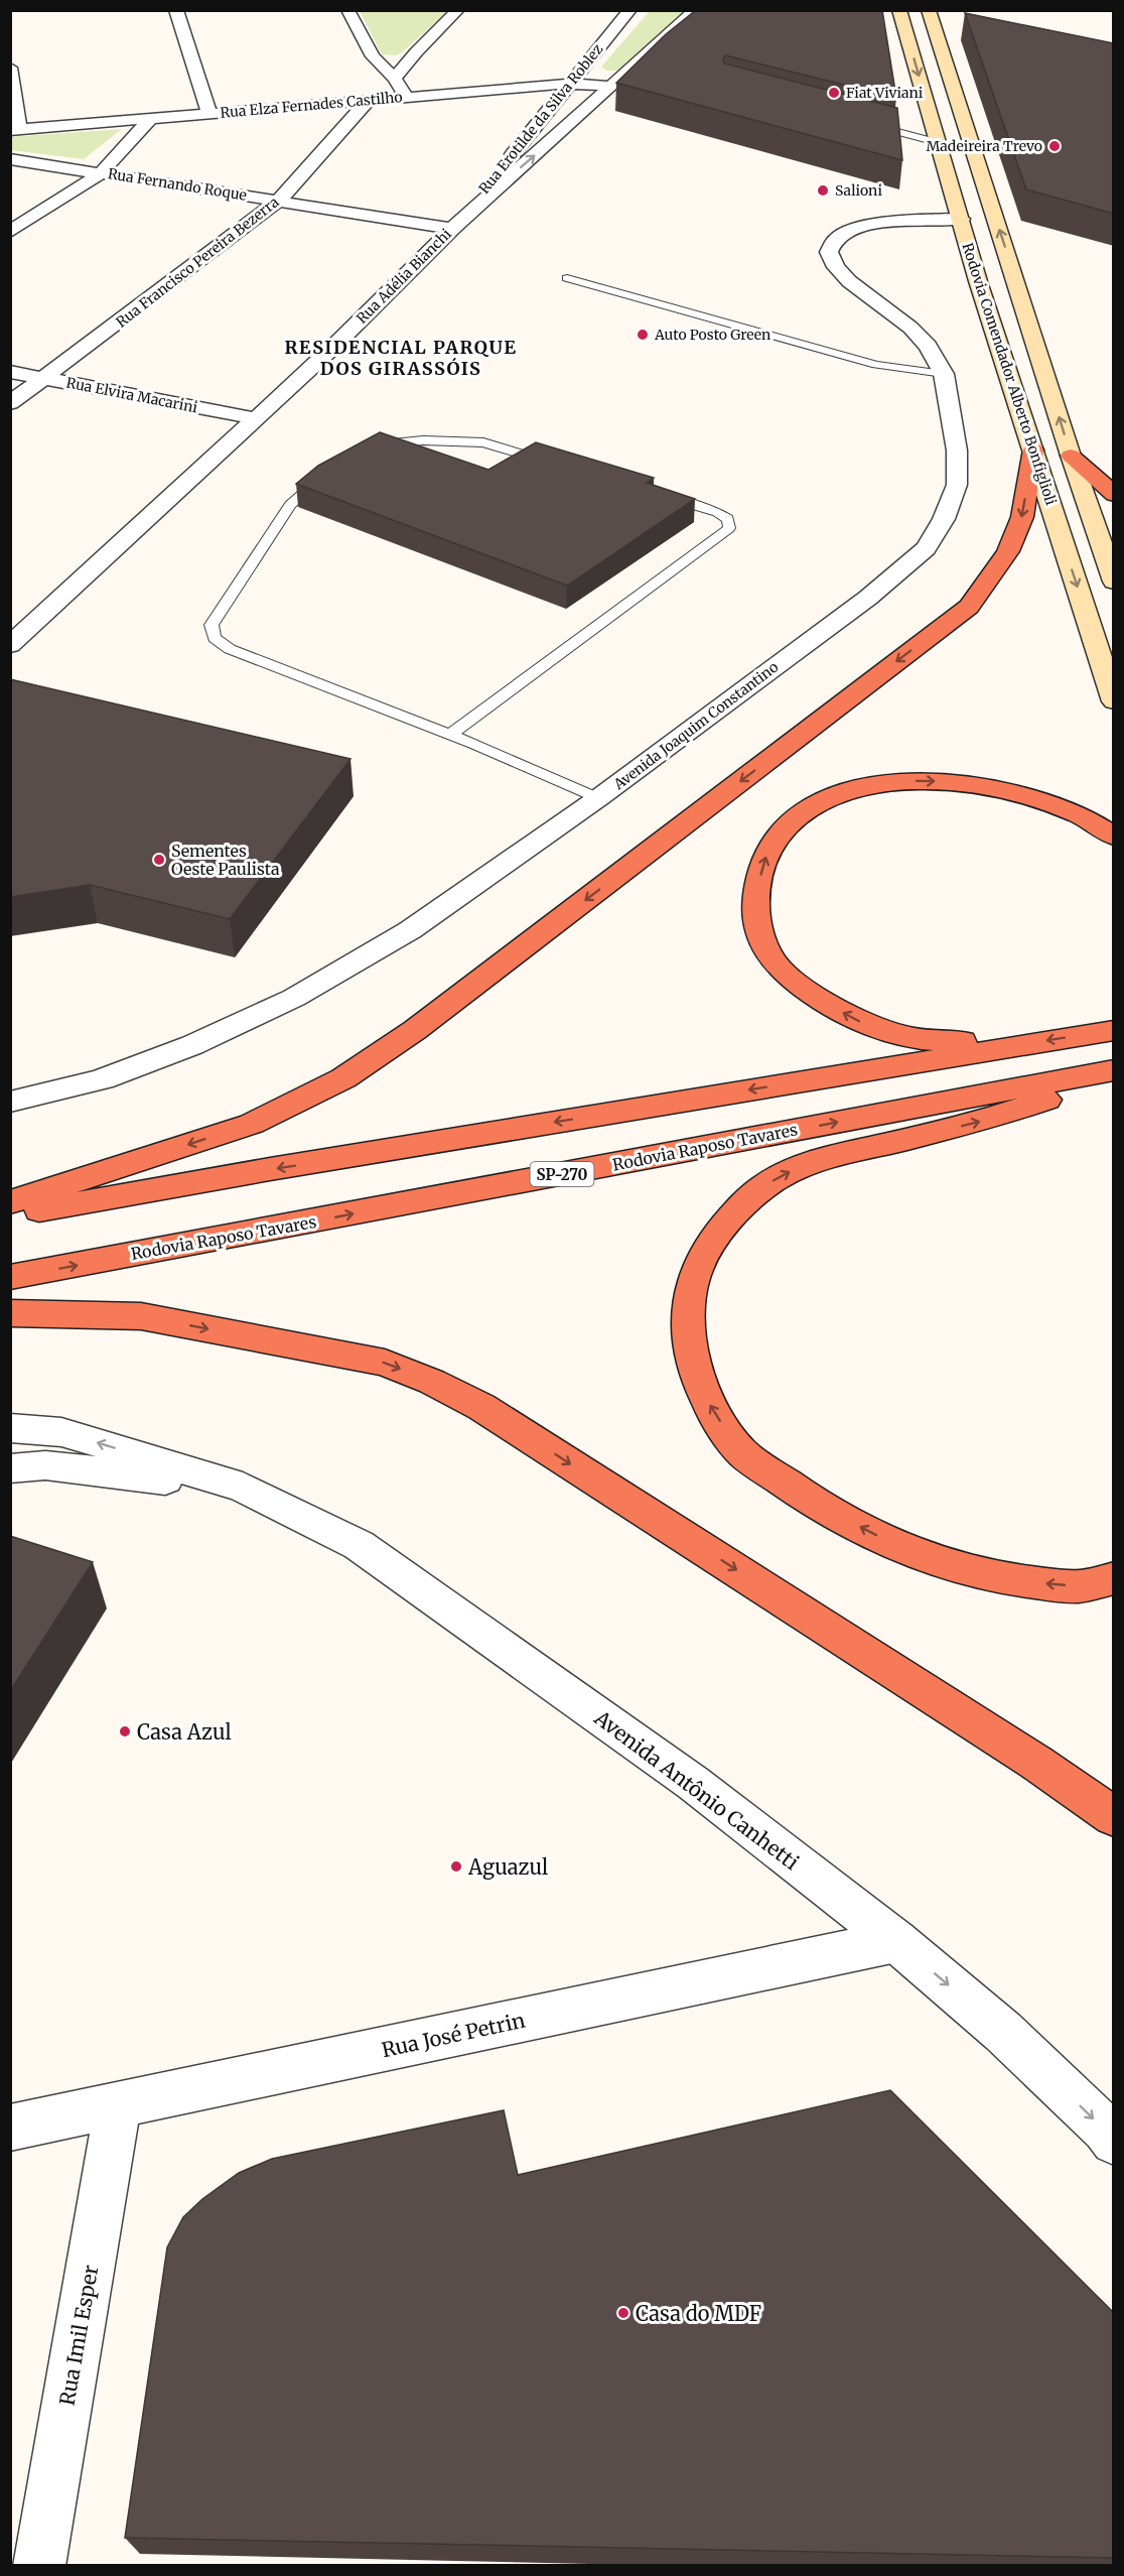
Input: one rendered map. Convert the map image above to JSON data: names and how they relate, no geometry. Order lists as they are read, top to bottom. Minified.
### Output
{"streets":{"highway":["Rodovia Raposo Tavares","SP-270"],"main road":["Rodovia Comendador Alberto Bonfiglioli"],"street":["Rua Elza Fernades Castilho","Rua Erotilde da Silva Roblez","Rua Fernando Roque","Rua Francisco Pereira Bezerra","Rua Adélia Bianchi","Rua Elvira Macarini","Avenida Joaquim Constantino","Avenida Antônio Canhetti","Rua José Petrin","Rua Imil Esper"]},"crossings":[["Rua Elza Fernades Castilho","Rua Erotilde da Silva Roblez"],["Rua Elza Fernades Castilho","Rua Francisco Pereira Bezerra"],["Rua Elza Fernades Castilho","Rua Adélia Bianchi"],["Rua Erotilde da Silva Roblez","Rua Fernando Roque"],["Rua Erotilde da Silva Roblez","Rua Adélia Bianchi"],["Rua Fernando Roque","Rua Francisco Pereira Bezerra"],["Rua Fernando Roque","Rua Adélia Bianchi"],["Rua Francisco Pereira Bezerra","Rua Elvira Macarini"],["Rua Adélia Bianchi","Rua Elvira Macarini"],["Rodovia Comendador Alberto Bonfiglioli","Avenida Joaquim Constantino"],["Avenida Antônio Canhetti","Rua José Petrin"],["Rua José Petrin","Rua Imil Esper"]],"districts":["RESIDENCIAL PARQUE DOS GIRASSÓIS"],"places":["Fiat Viviani","Madeireira Trevo","Salioni","Auto Posto Green","Sementes Oeste Paulista","Casa Azul","Aguazul","Casa do MDF"]}
